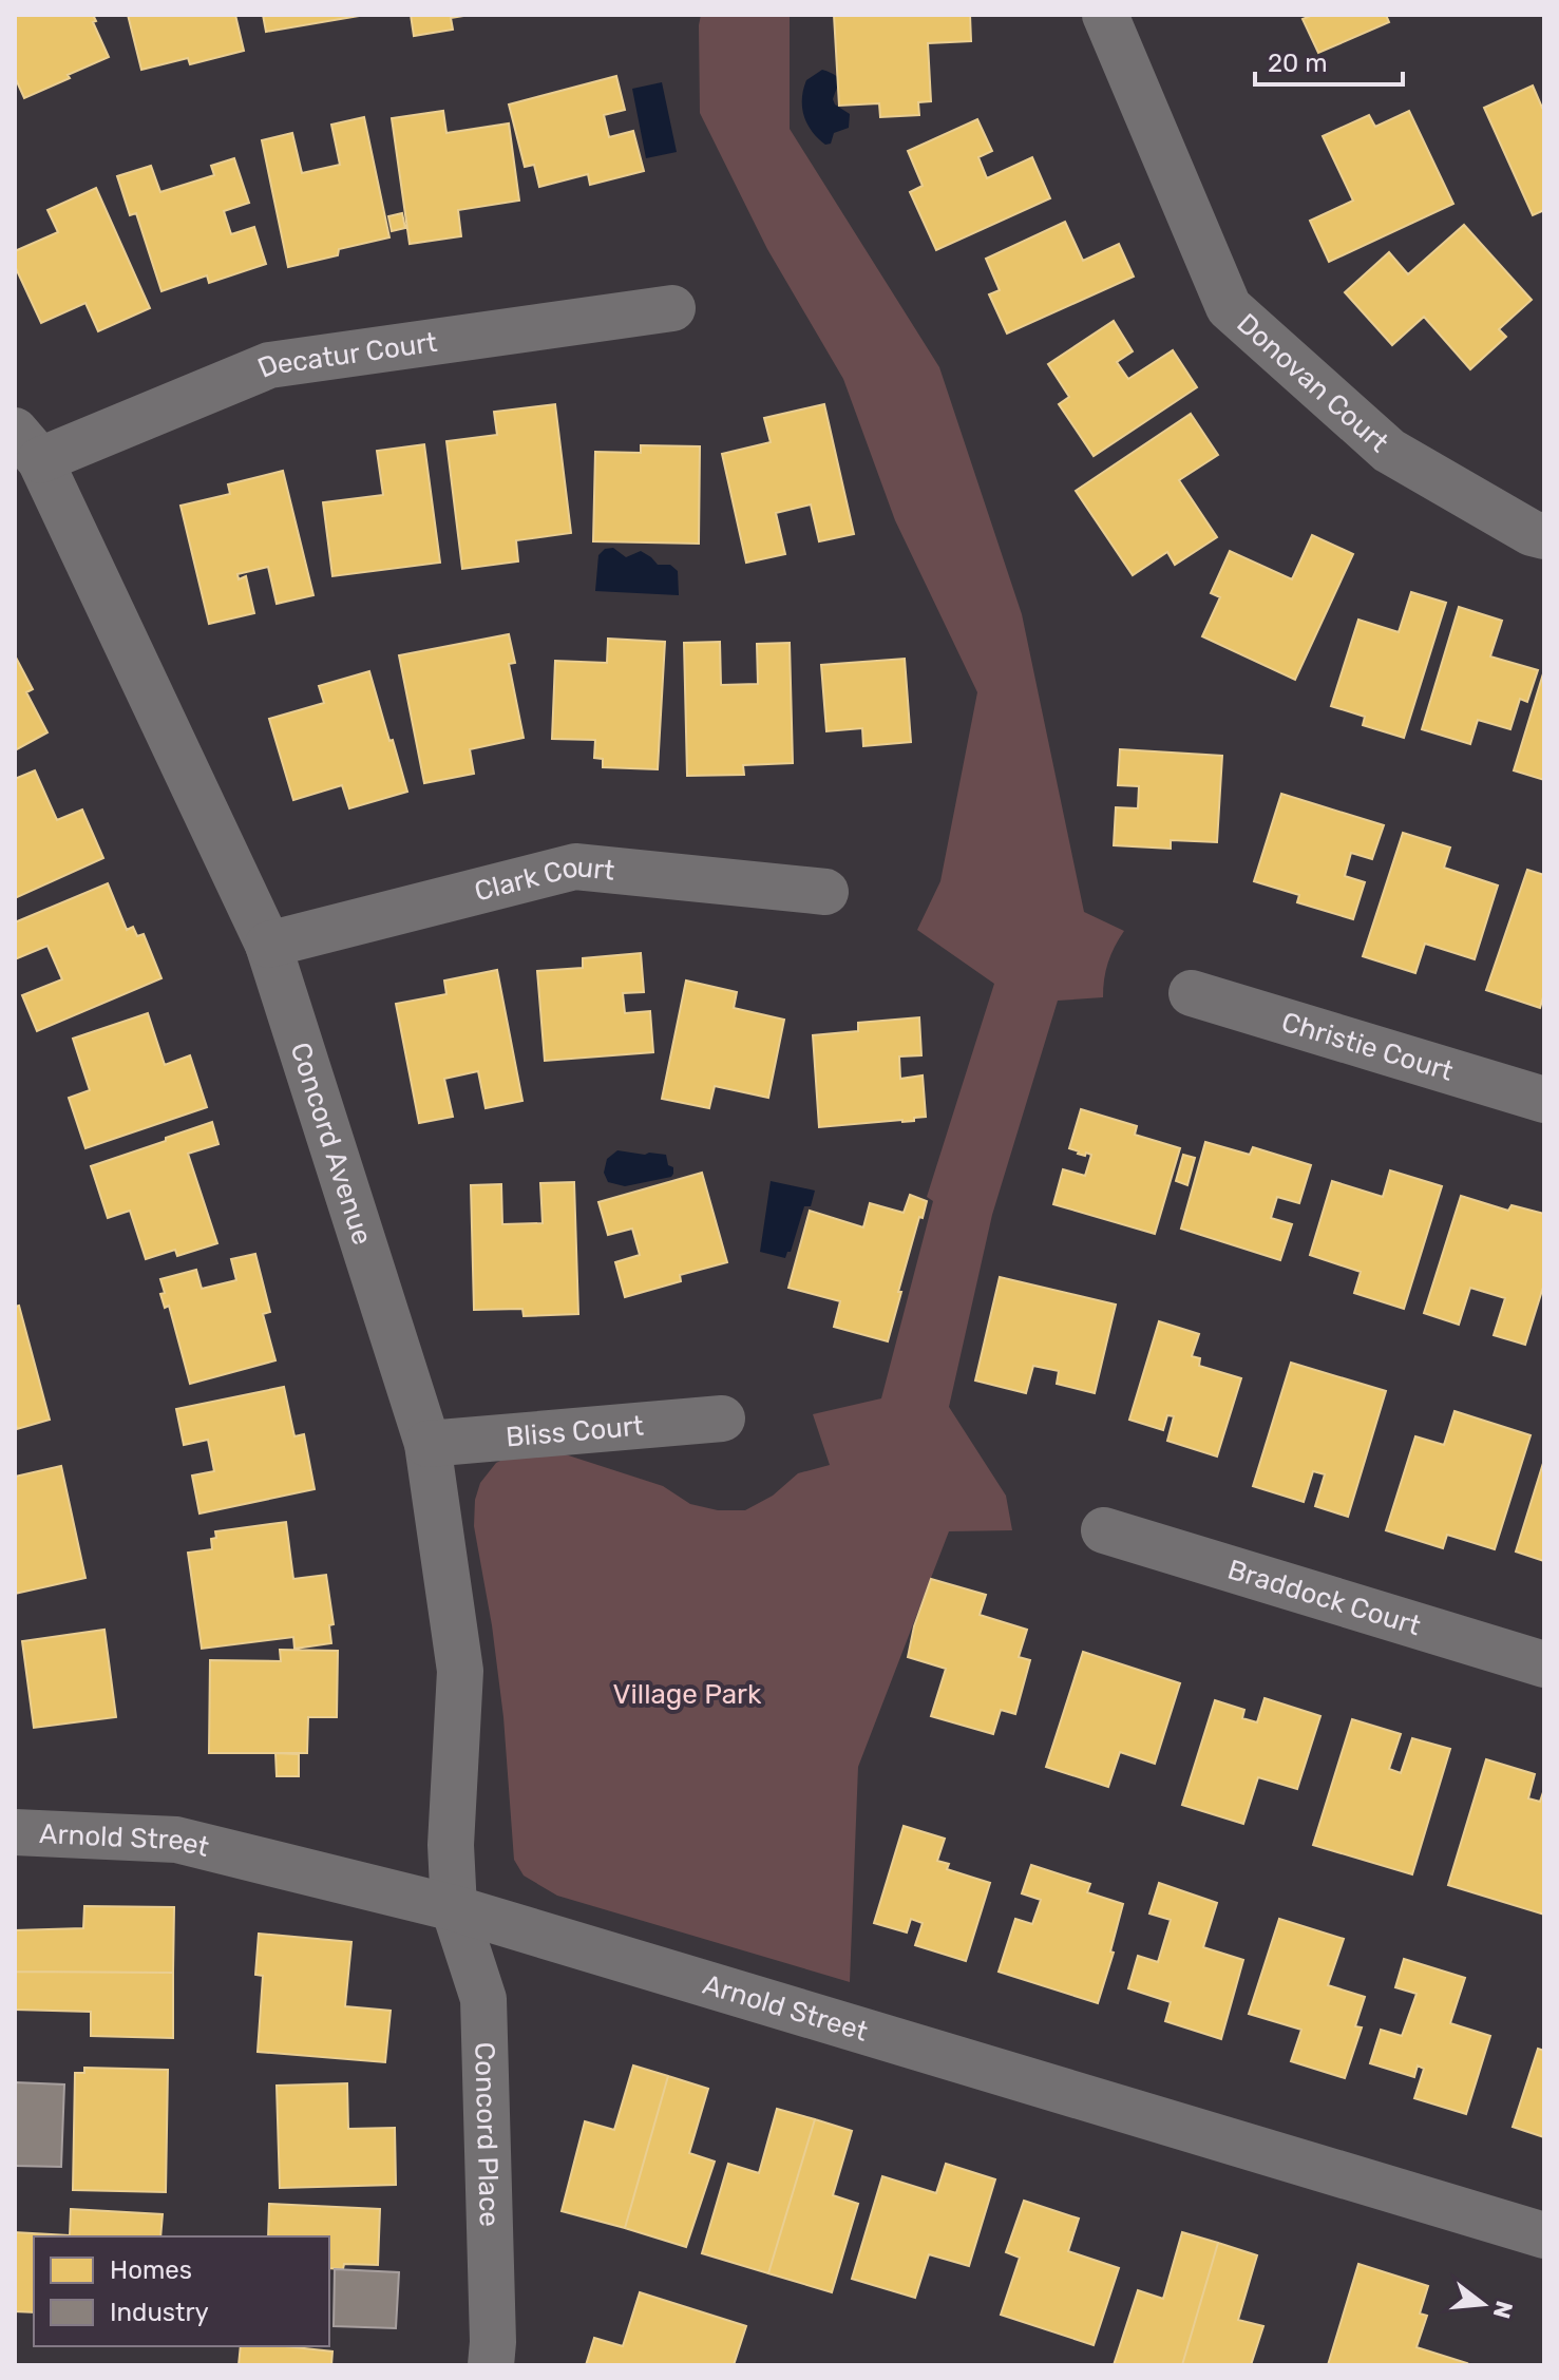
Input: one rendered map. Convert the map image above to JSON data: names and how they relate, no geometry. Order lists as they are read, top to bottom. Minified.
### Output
{"streets":{"street":["Decatur Court","Donovan Court","Clark Court","Christie Court","Concord Avenue","Bliss Court","Braddock Court","Arnold Street","Concord Place"]},"crossings":[["Decatur Court","Concord Avenue"],["Clark Court","Concord Avenue"],["Concord Avenue","Bliss Court"],["Concord Avenue","Arnold Street"],["Concord Avenue","Concord Place"],["Arnold Street","Concord Place"]],"parks":["Village Park"],"legend":["Homes","Industry"],"scale_bar":"20 m","north":"right"}
